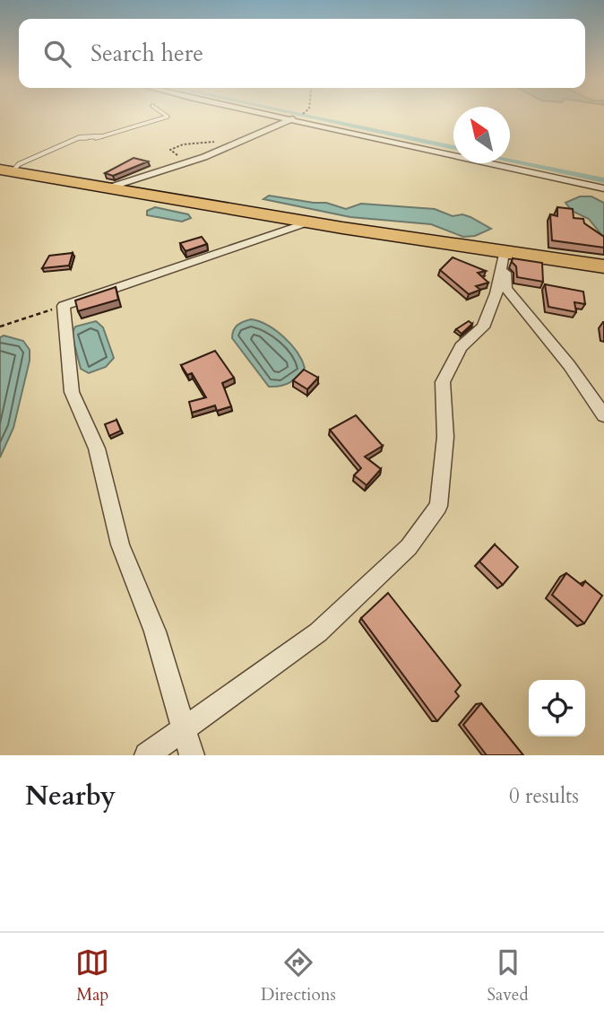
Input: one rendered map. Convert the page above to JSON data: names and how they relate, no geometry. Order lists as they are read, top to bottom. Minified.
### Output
{"north":"top left","page":{"search":"Search here","heading":["Nearby","0 results"],"nav":["Map","Directions","Saved"]}}
